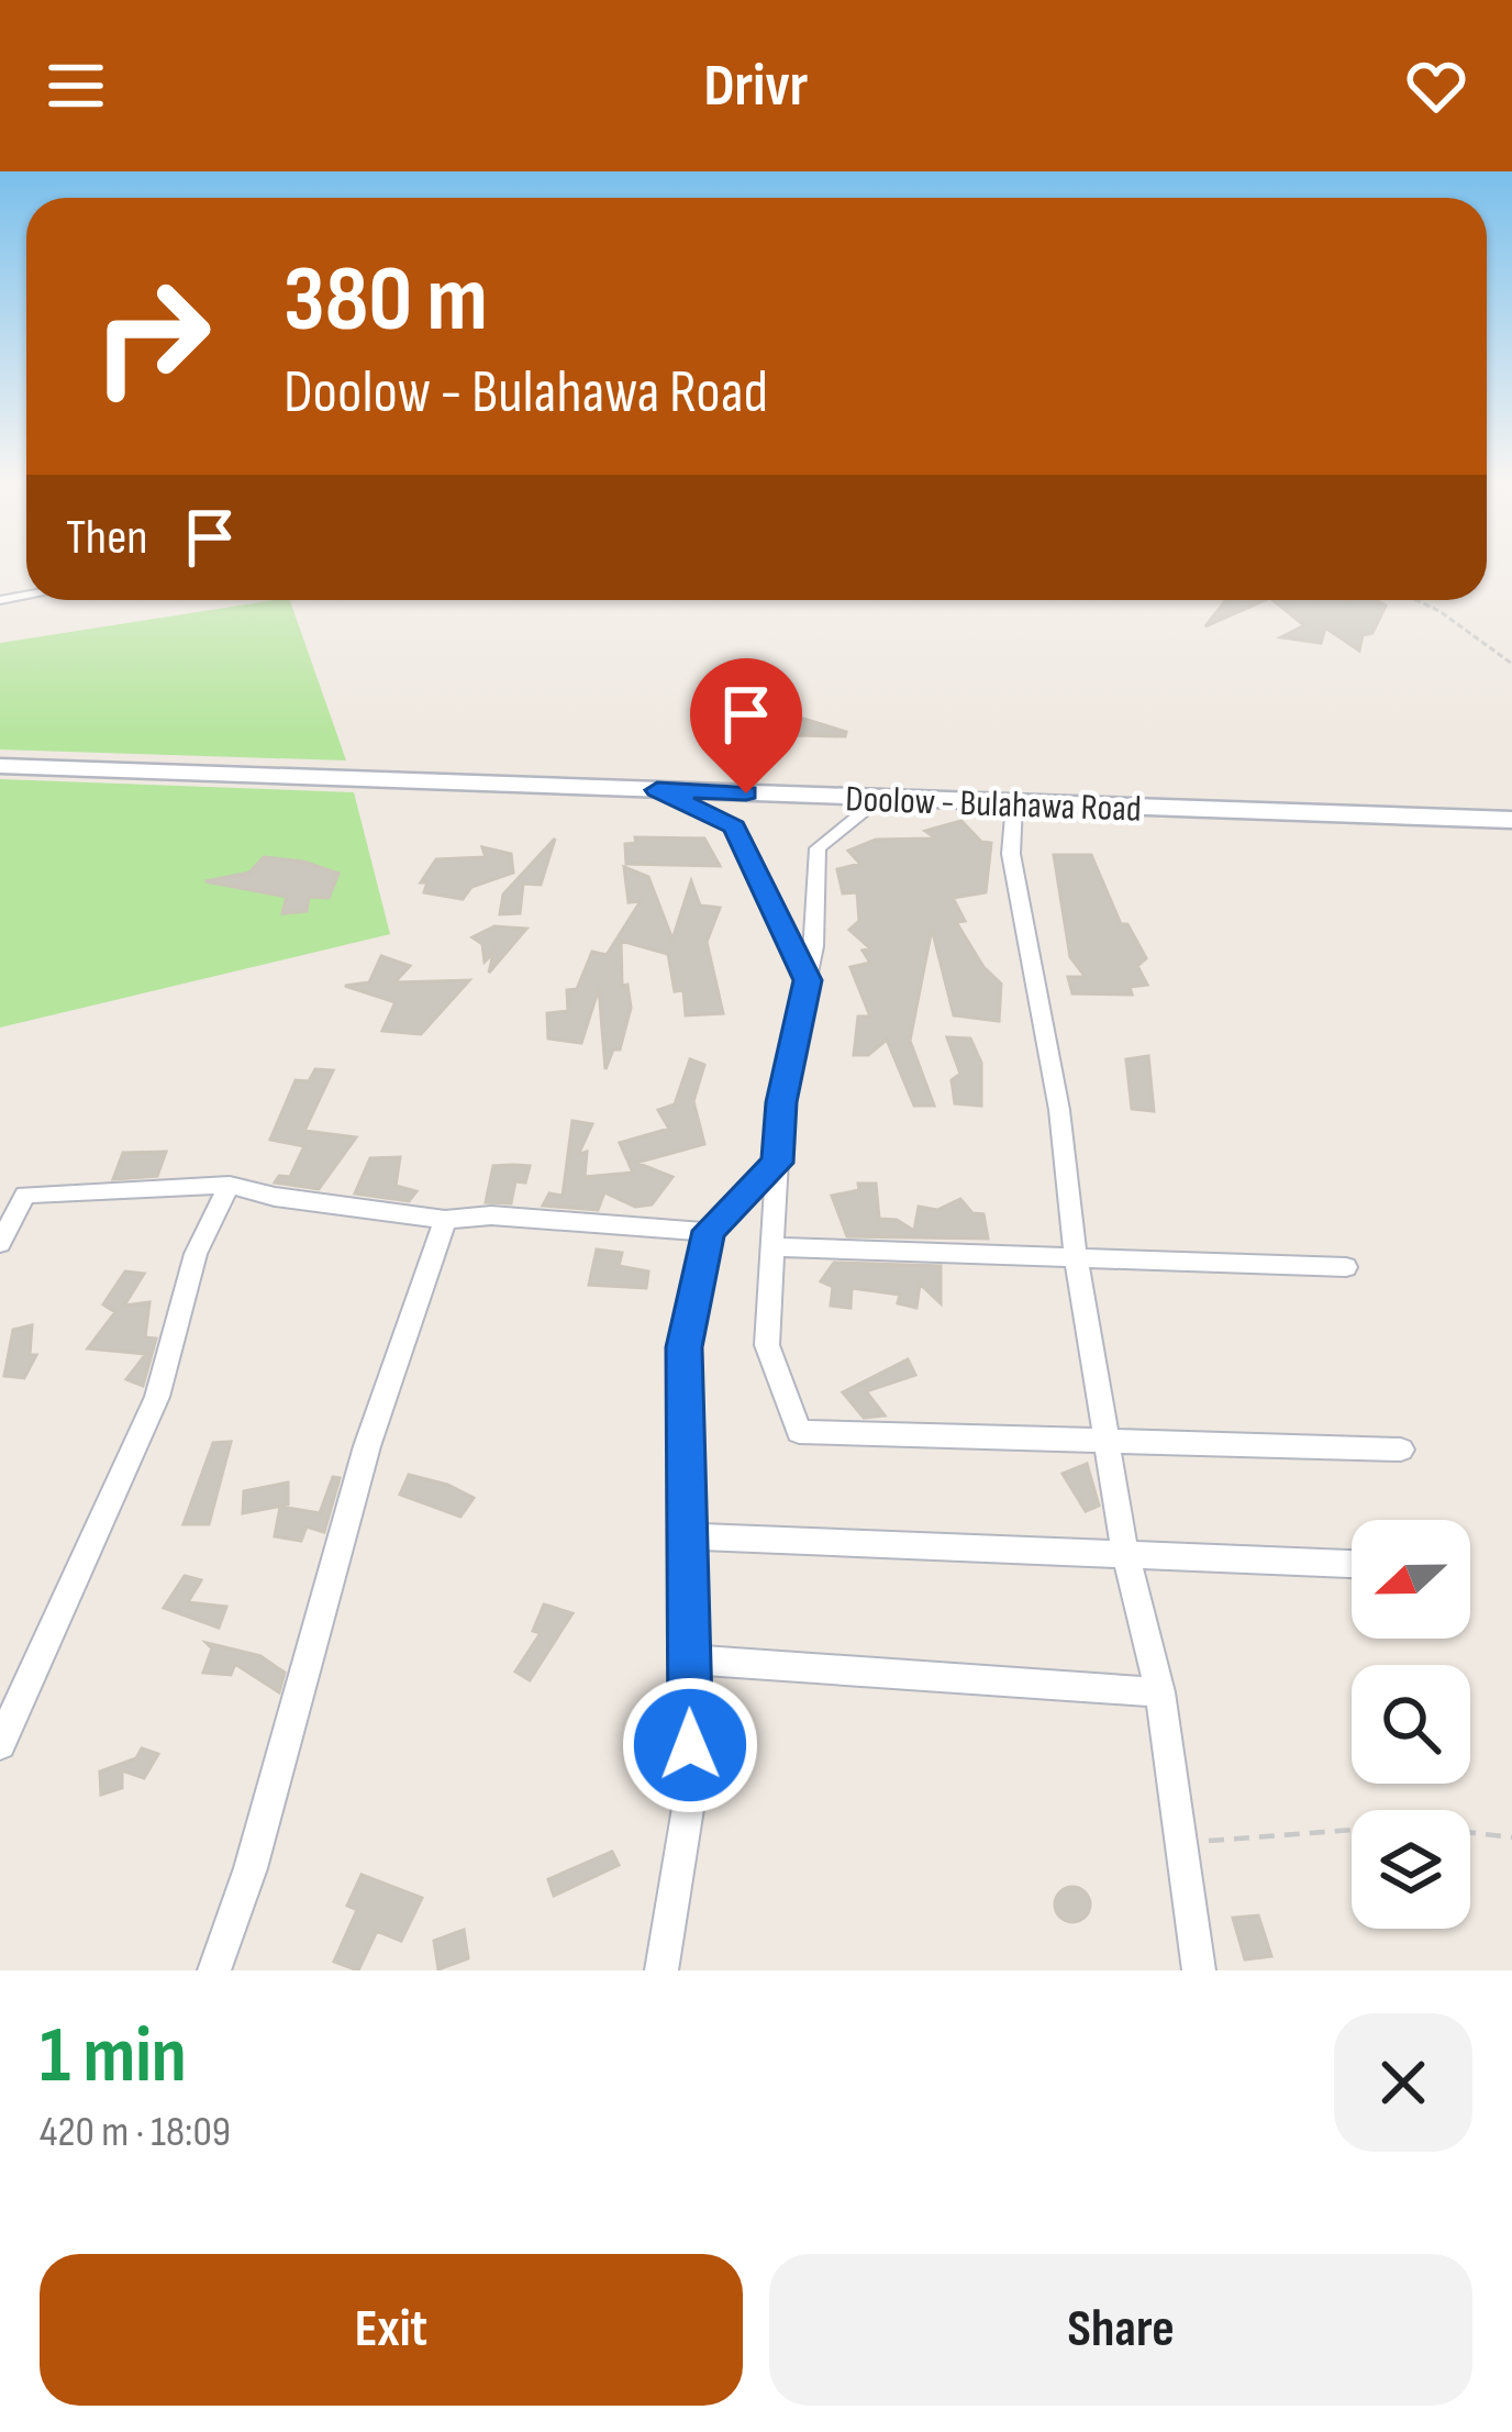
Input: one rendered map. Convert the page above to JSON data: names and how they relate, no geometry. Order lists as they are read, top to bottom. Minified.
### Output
{"streets":{"main road":["Doolow - Bulahawa Road"]},"north":"left","page":{"header":"Drivr","turn":["380 m","Doolow - Bulahawa Road"],"then":"Then","heading":["1 min","420 m · 18:09"],"buttons":["Exit","Share"]}}
